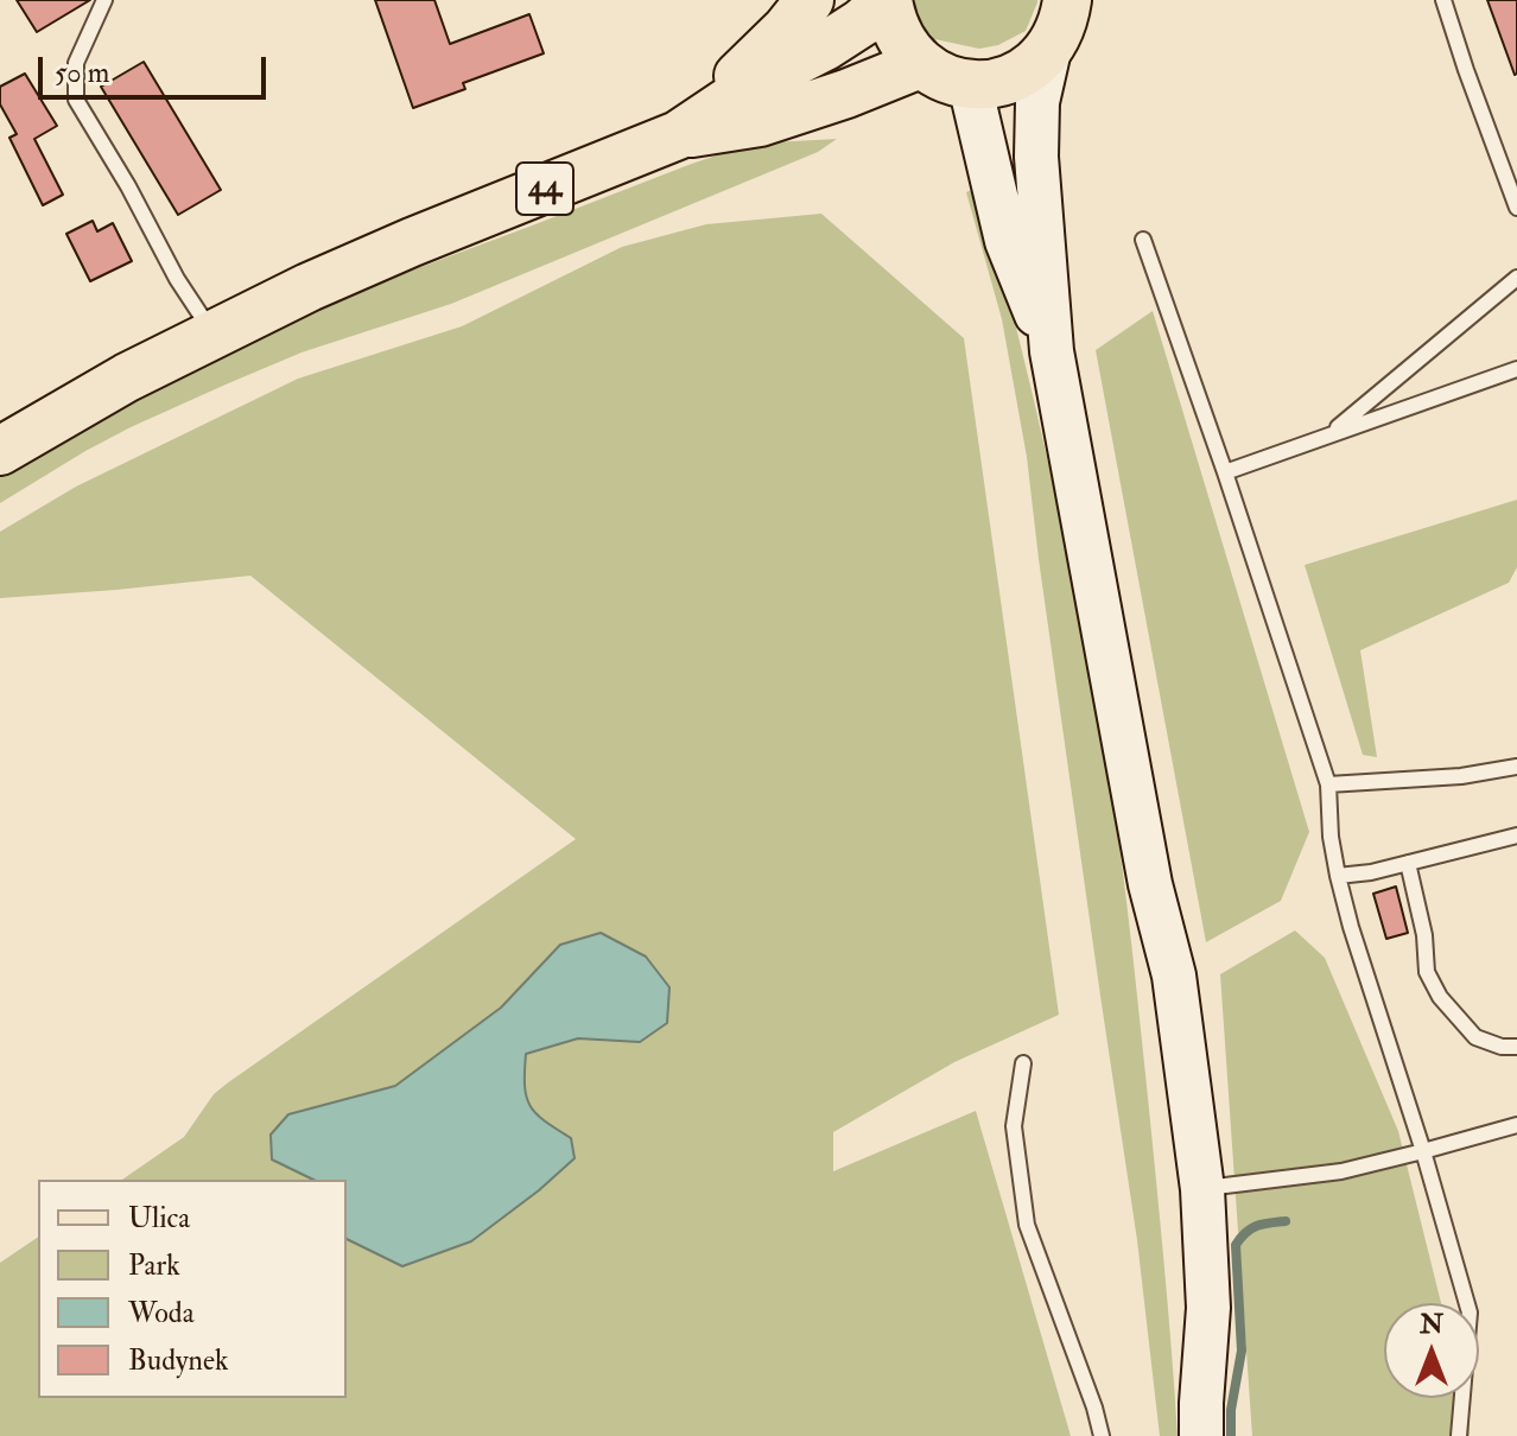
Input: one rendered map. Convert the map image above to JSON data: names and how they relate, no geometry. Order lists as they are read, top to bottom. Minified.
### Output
{"streets":{"main road":["44"]},"legend":["Ulica","Park","Woda","Budynek"],"scale_bar":"50 m","north":"top"}
